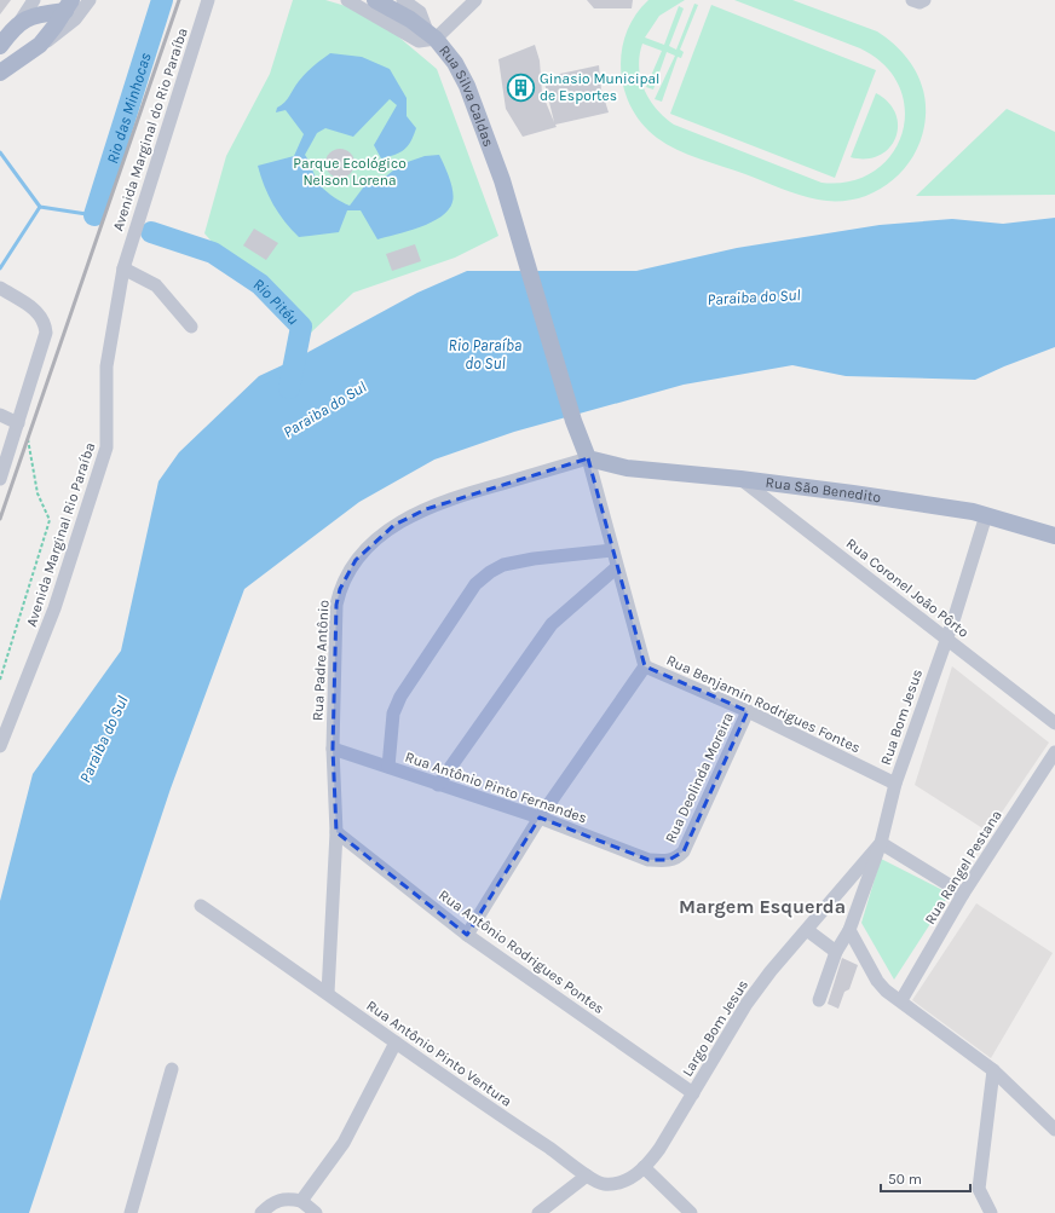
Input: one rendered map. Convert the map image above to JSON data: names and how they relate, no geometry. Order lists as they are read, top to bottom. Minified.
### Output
{"streets":{"main road":["Rua Silva Caldas","Rua São Benedito"],"street":["Avenida Marginal do Rio Paraíba","Avenida Marginal Rio Paraíba","Rua Coronel João Pôrto","Rua Padre Antônio","Rua Benjamin Rodrigues Fontes","Rua Bom Jesus","Rua Deolinda Moreira","Rua Antônio Pinto Fernandes","Rua Rangel Pestana","Rua Antônio Rodrigues Pontes","Largo Bom Jesus","Rua Antônio Pinto Ventura"]},"crossings":[["Rua Silva Caldas","Rua São Benedito"],["Rua Silva Caldas","Rua Padre Antônio"],["Avenida Marginal do Rio Paraíba","Avenida Marginal Rio Paraíba"],["Rua São Benedito","Rua Coronel João Pôrto"],["Rua São Benedito","Rua Padre Antônio"],["Rua São Benedito","Rua Bom Jesus"],["Rua Coronel João Pôrto","Rua Bom Jesus"],["Rua Padre Antônio","Rua Antônio Pinto Fernandes"],["Rua Padre Antônio","Rua Antônio Rodrigues Pontes"],["Rua Padre Antônio","Rua Antônio Pinto Ventura"],["Rua Benjamin Rodrigues Fontes","Rua Bom Jesus"],["Rua Benjamin Rodrigues Fontes","Rua Deolinda Moreira"],["Rua Bom Jesus","Largo Bom Jesus"],["Rua Deolinda Moreira","Rua Antônio Pinto Fernandes"],["Rua Antônio Rodrigues Pontes","Largo Bom Jesus"],["Largo Bom Jesus","Rua Antônio Pinto Ventura"]],"districts":["Margem Esquerda"],"water":["Rio das Minhocas","Paraiba do Sul","Rio Pitéu","Rio Paraíba do Sul"],"parks":["Parque Ecológico Nelson Lorena"],"places":{"building":["Ginasio Municipal de Esportes"]},"scale_bar":"50 m"}
